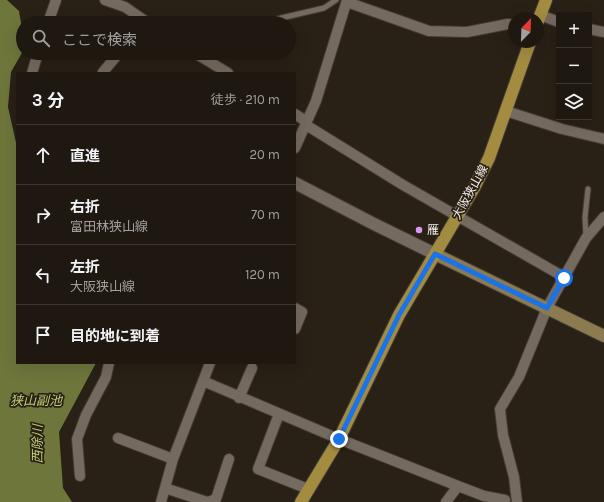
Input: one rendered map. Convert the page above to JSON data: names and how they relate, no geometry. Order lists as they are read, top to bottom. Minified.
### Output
{"streets":{"main road":["大阪狭山線"]},"water":["狭山副池","西除川"],"places":["雁"],"north":"top right","page":{"map_buttons":["+","−"],"search":"ここで検索","heading":["3 分","徒歩 · 210 m"],"list":[["直進","20 m"],["右折","富田林狭山線","70 m"],["左折","大阪狭山線","120 m"],"目的地に到着"]}}
